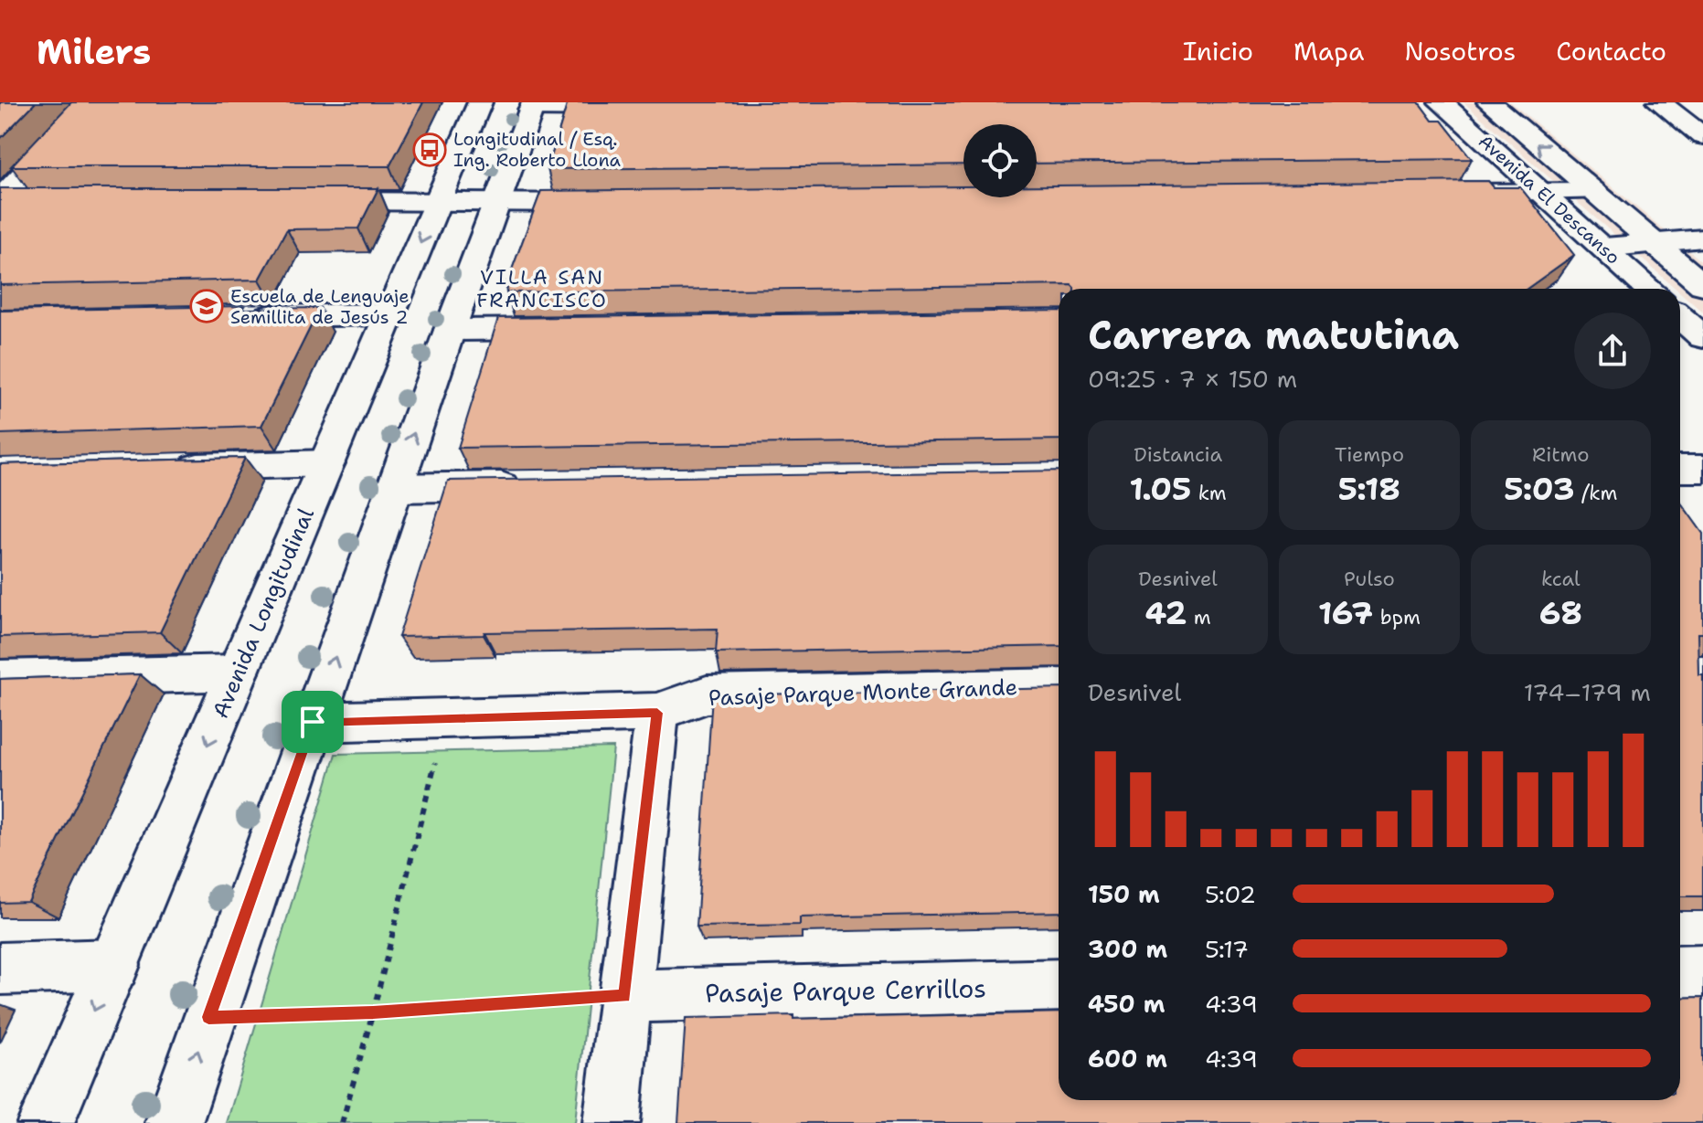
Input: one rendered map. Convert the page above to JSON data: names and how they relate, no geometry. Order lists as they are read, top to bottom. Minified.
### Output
{"streets":{"street":["Avenida El Descanso","Avenida Longitudinal","Pasaje Parque Monte Grande","Pasaje Parque Cerrillos"]},"districts":["VILLA SAN FRANCISCO"],"places":{"bus stop":["Longitudinal / Esq. Ing. Roberto Llona"],"school or university":["Escuela de Lenguaje Semillita de Jesús 2"]},"page":{"header":"Milers","nav":["Inicio","Mapa","Nosotros","Contacto"],"heading":["Carrera matutina","09:25 · 7 × 150 m"],"stats":[["Distancia","1.05 km"],["Tiempo","5:18"],["Ritmo","5:03 /km"],["Desnivel","42 m"],["Pulso","167 bpm"],["kcal","68"]],"chart":["Desnivel","174–179 m"],"list":[{"name":"150 m","note":"5:02"},{"name":"300 m","note":"5:17"},{"name":"450 m","note":"4:39"},{"name":"600 m","note":"4:39"}]}}
